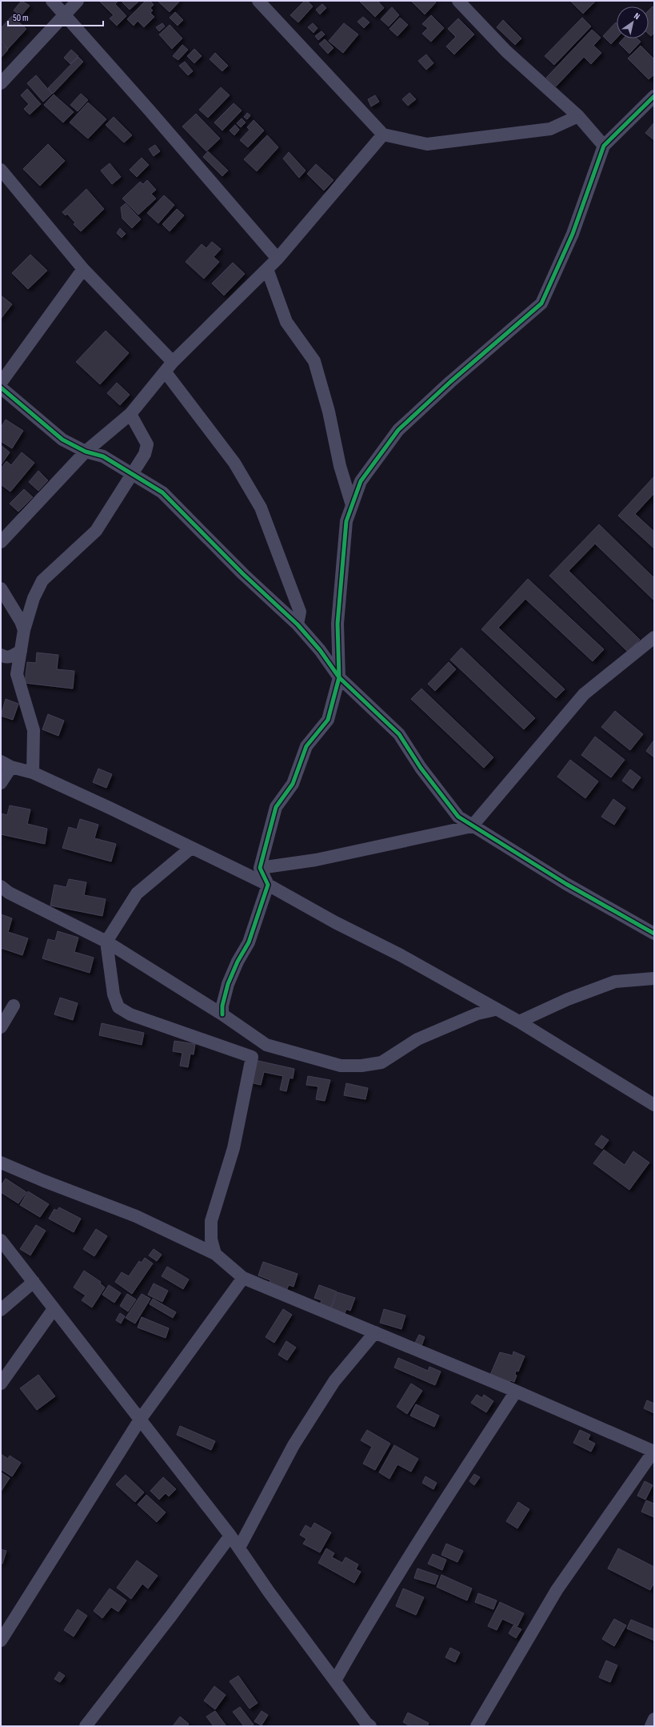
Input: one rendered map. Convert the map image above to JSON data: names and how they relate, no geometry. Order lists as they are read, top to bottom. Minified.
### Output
{"scale_bar":"50 m","north":"top right"}
